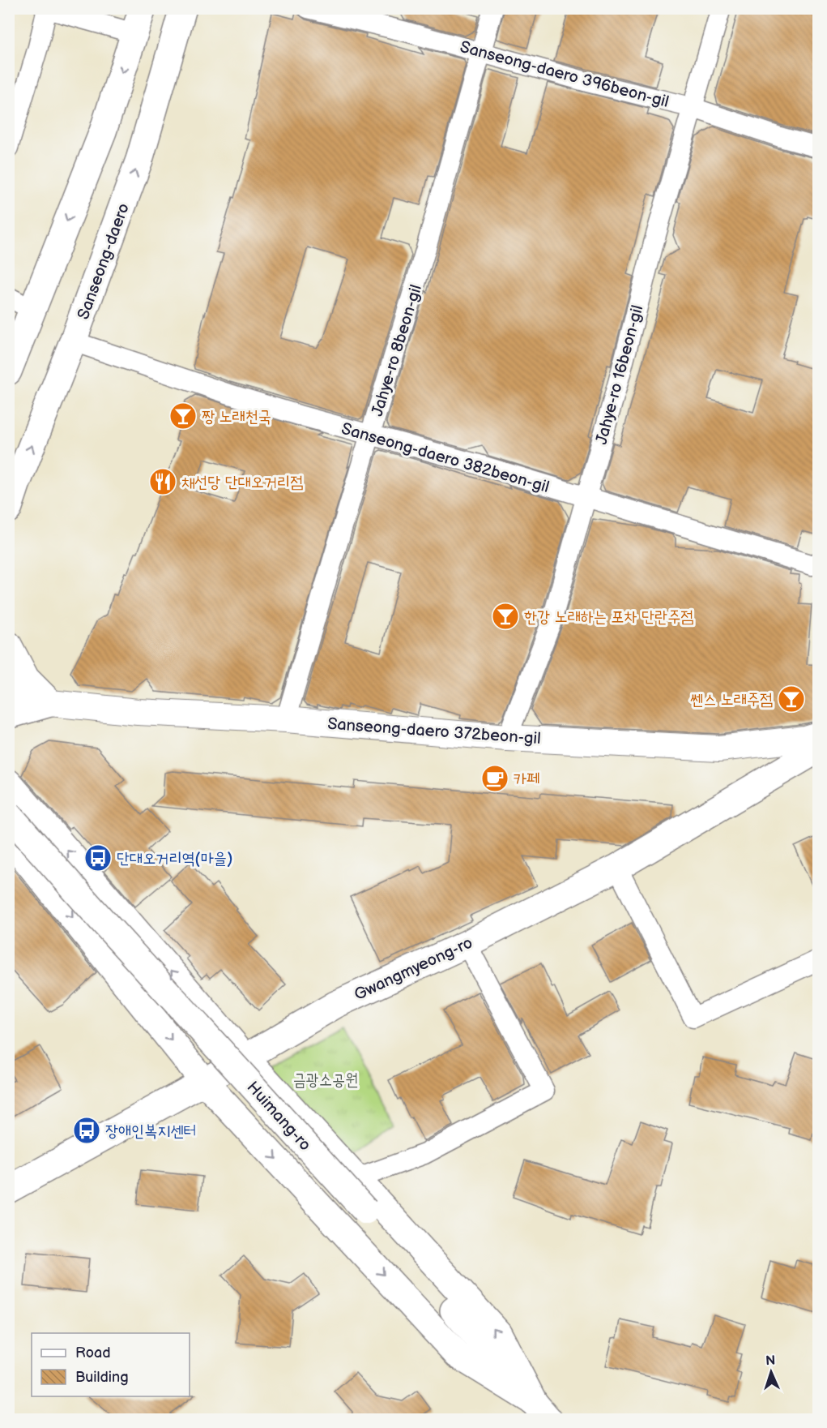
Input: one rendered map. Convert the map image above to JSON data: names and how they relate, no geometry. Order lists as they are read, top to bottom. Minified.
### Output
{"streets":{"main road":["Sanseong-daero","Gwangmyeong-ro","Huimang-ro"],"street":["Sanseong-daero 396beon-gil","Jahye-ro 8beon-gil","Jahye-ro 16beon-gil","Sanseong-daero 382beon-gil","Sanseong-daero 372beon-gil"]},"crossings":[["Sanseong-daero 396beon-gil","Jahye-ro 8beon-gil"],["Sanseong-daero 396beon-gil","Jahye-ro 16beon-gil"],["Sanseong-daero","Sanseong-daero 382beon-gil"],["Jahye-ro 8beon-gil","Sanseong-daero 382beon-gil"],["Jahye-ro 8beon-gil","Sanseong-daero 372beon-gil"],["Jahye-ro 16beon-gil","Sanseong-daero 382beon-gil"],["Jahye-ro 16beon-gil","Sanseong-daero 372beon-gil"]],"parks":["금광소공원"],"places":{"bar":["짱 노래천국","한강 노래하는 포차 단란주점","쎈스 노래주점"],"restaurant":["채선당 단대오거리점"],"cafe":["카페"],"bus stop":["단대오거리역(마을)","장애인복지센터"]},"legend":["Road","Building"],"north":"top"}
